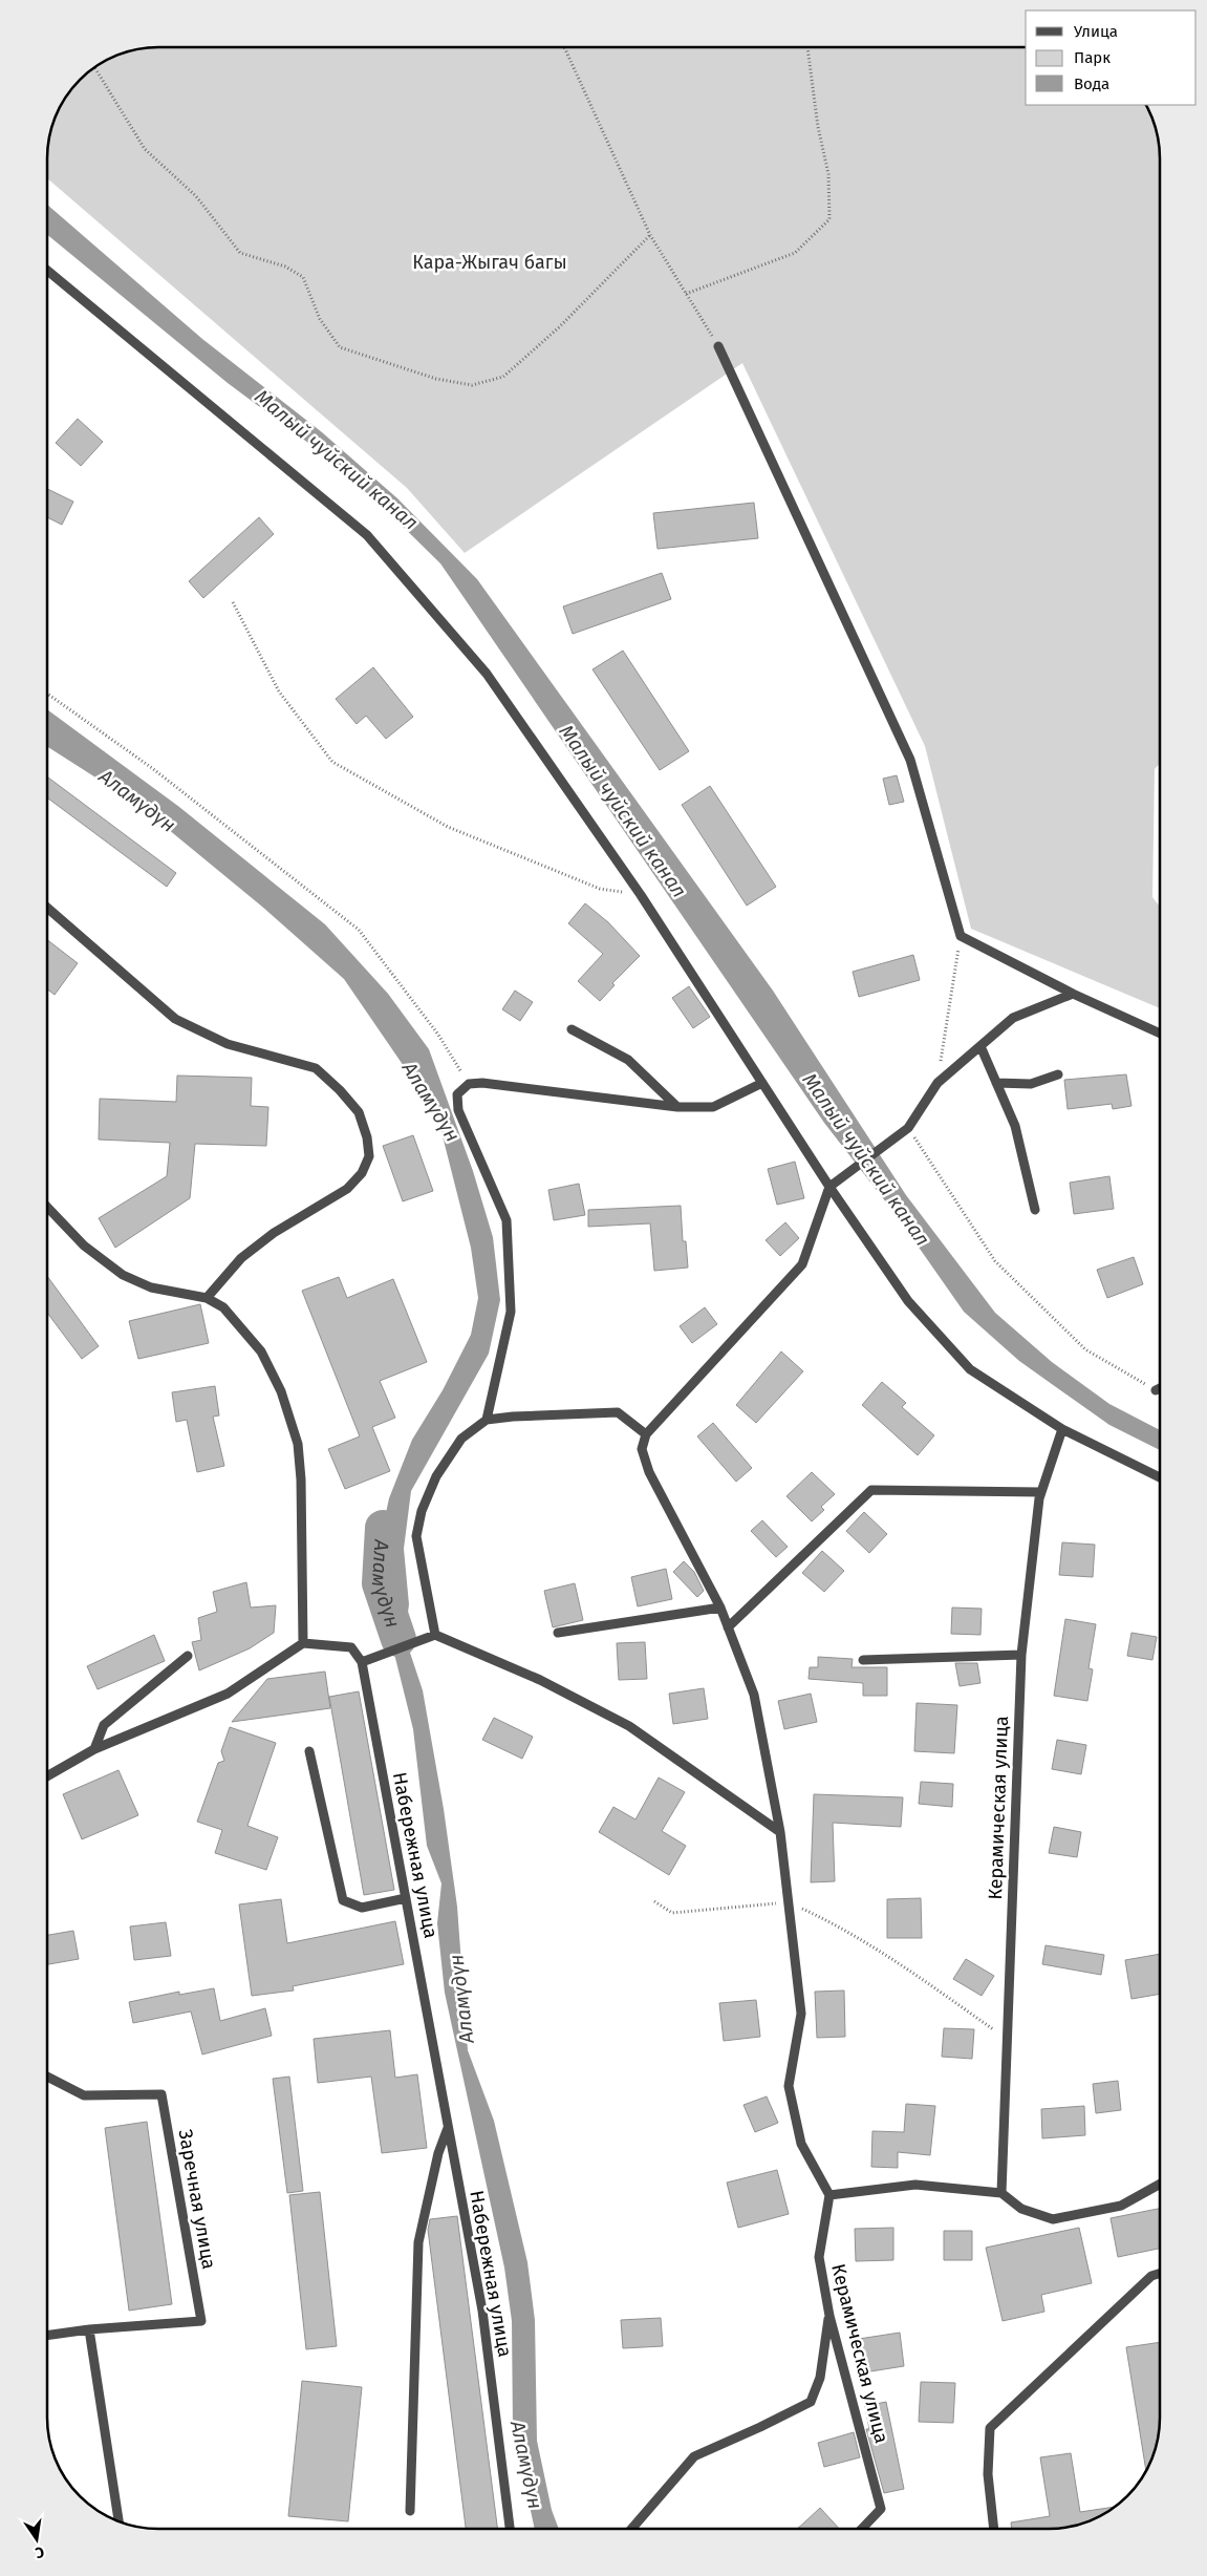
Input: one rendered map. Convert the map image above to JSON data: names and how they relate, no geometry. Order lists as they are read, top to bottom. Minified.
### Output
{"streets":{"street":["Керамическая улица","Набережная улица","Заречная улица"]},"water":["Малый чуйский канал","Аламүдүн"],"parks":["Кара-Жыгач багы"],"legend":["Улица","Парк","Вода"],"north":"bottom"}
